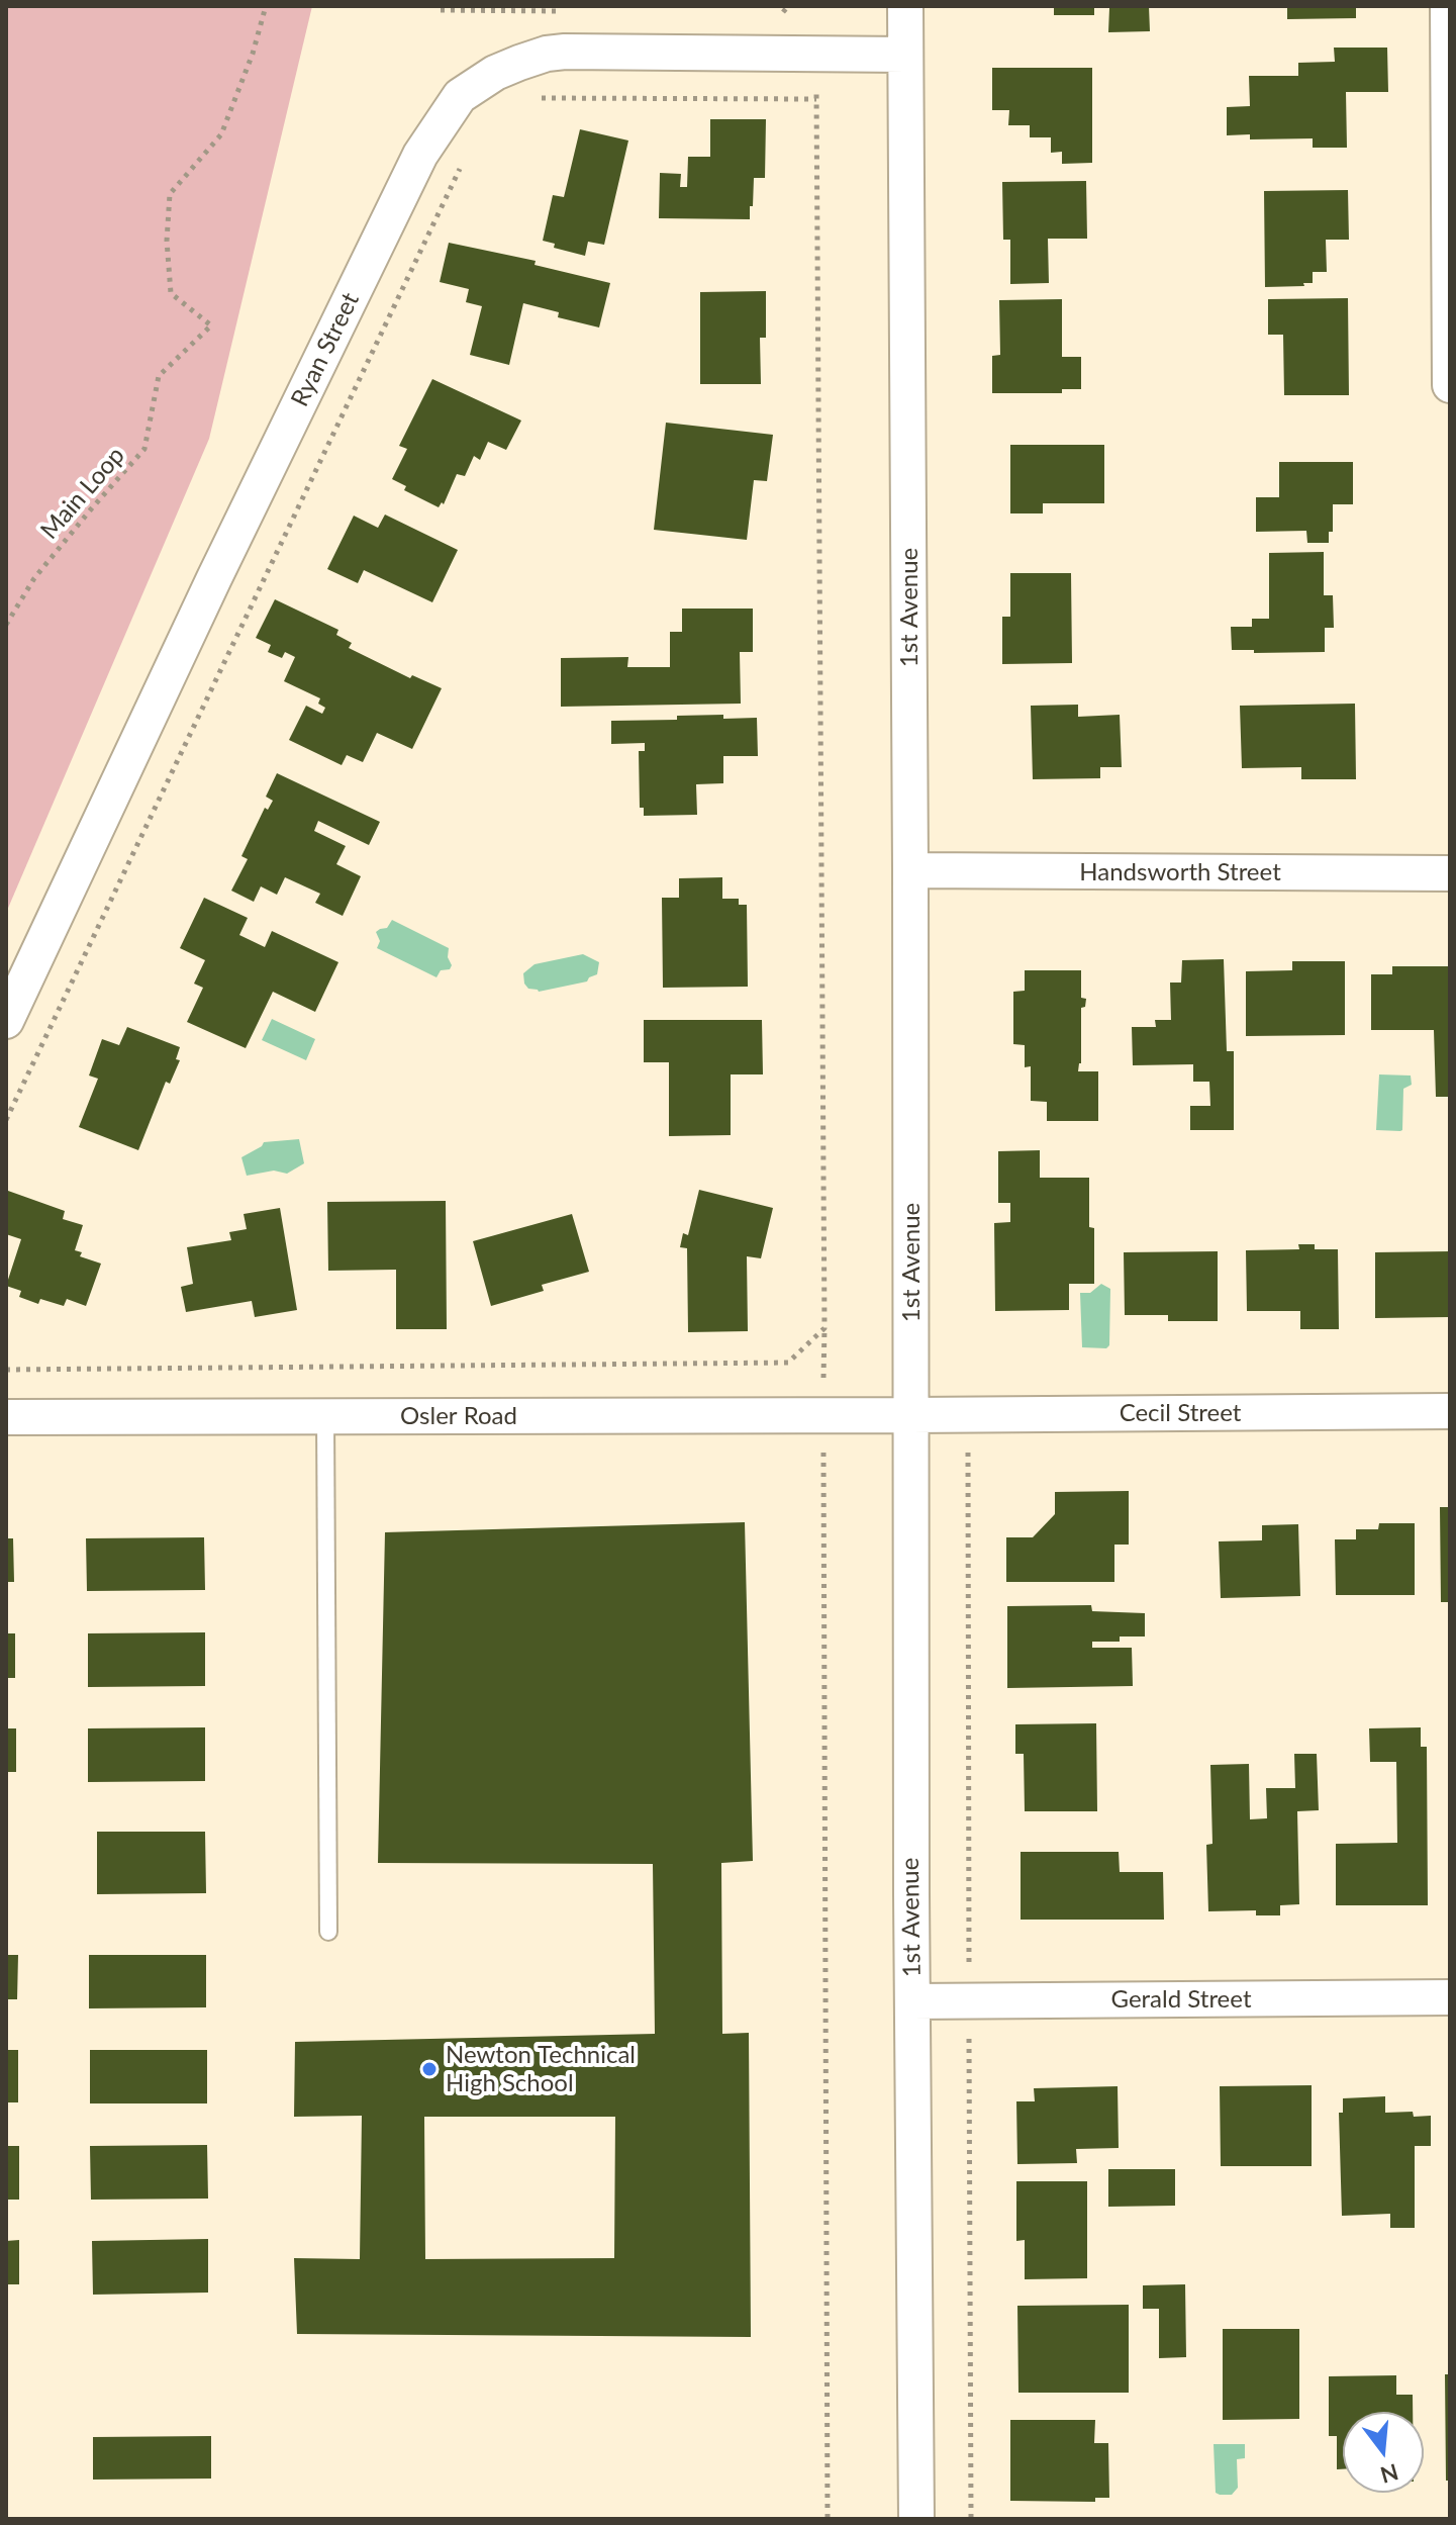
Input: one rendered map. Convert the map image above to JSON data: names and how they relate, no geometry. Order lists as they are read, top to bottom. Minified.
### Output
{"streets":{"street":["Ryan Street","1st Avenue","Handsworth Street","Cecil Street","Osler Road","Gerald Street"],"path":["Main Loop"]},"crossings":[["Ryan Street","1st Avenue"],["1st Avenue","Handsworth Street"],["1st Avenue","Cecil Street"],["1st Avenue","Osler Road"],["1st Avenue","Gerald Street"],["Cecil Street","Osler Road"]],"places":["Newton Technical High School"],"north":"bottom"}
